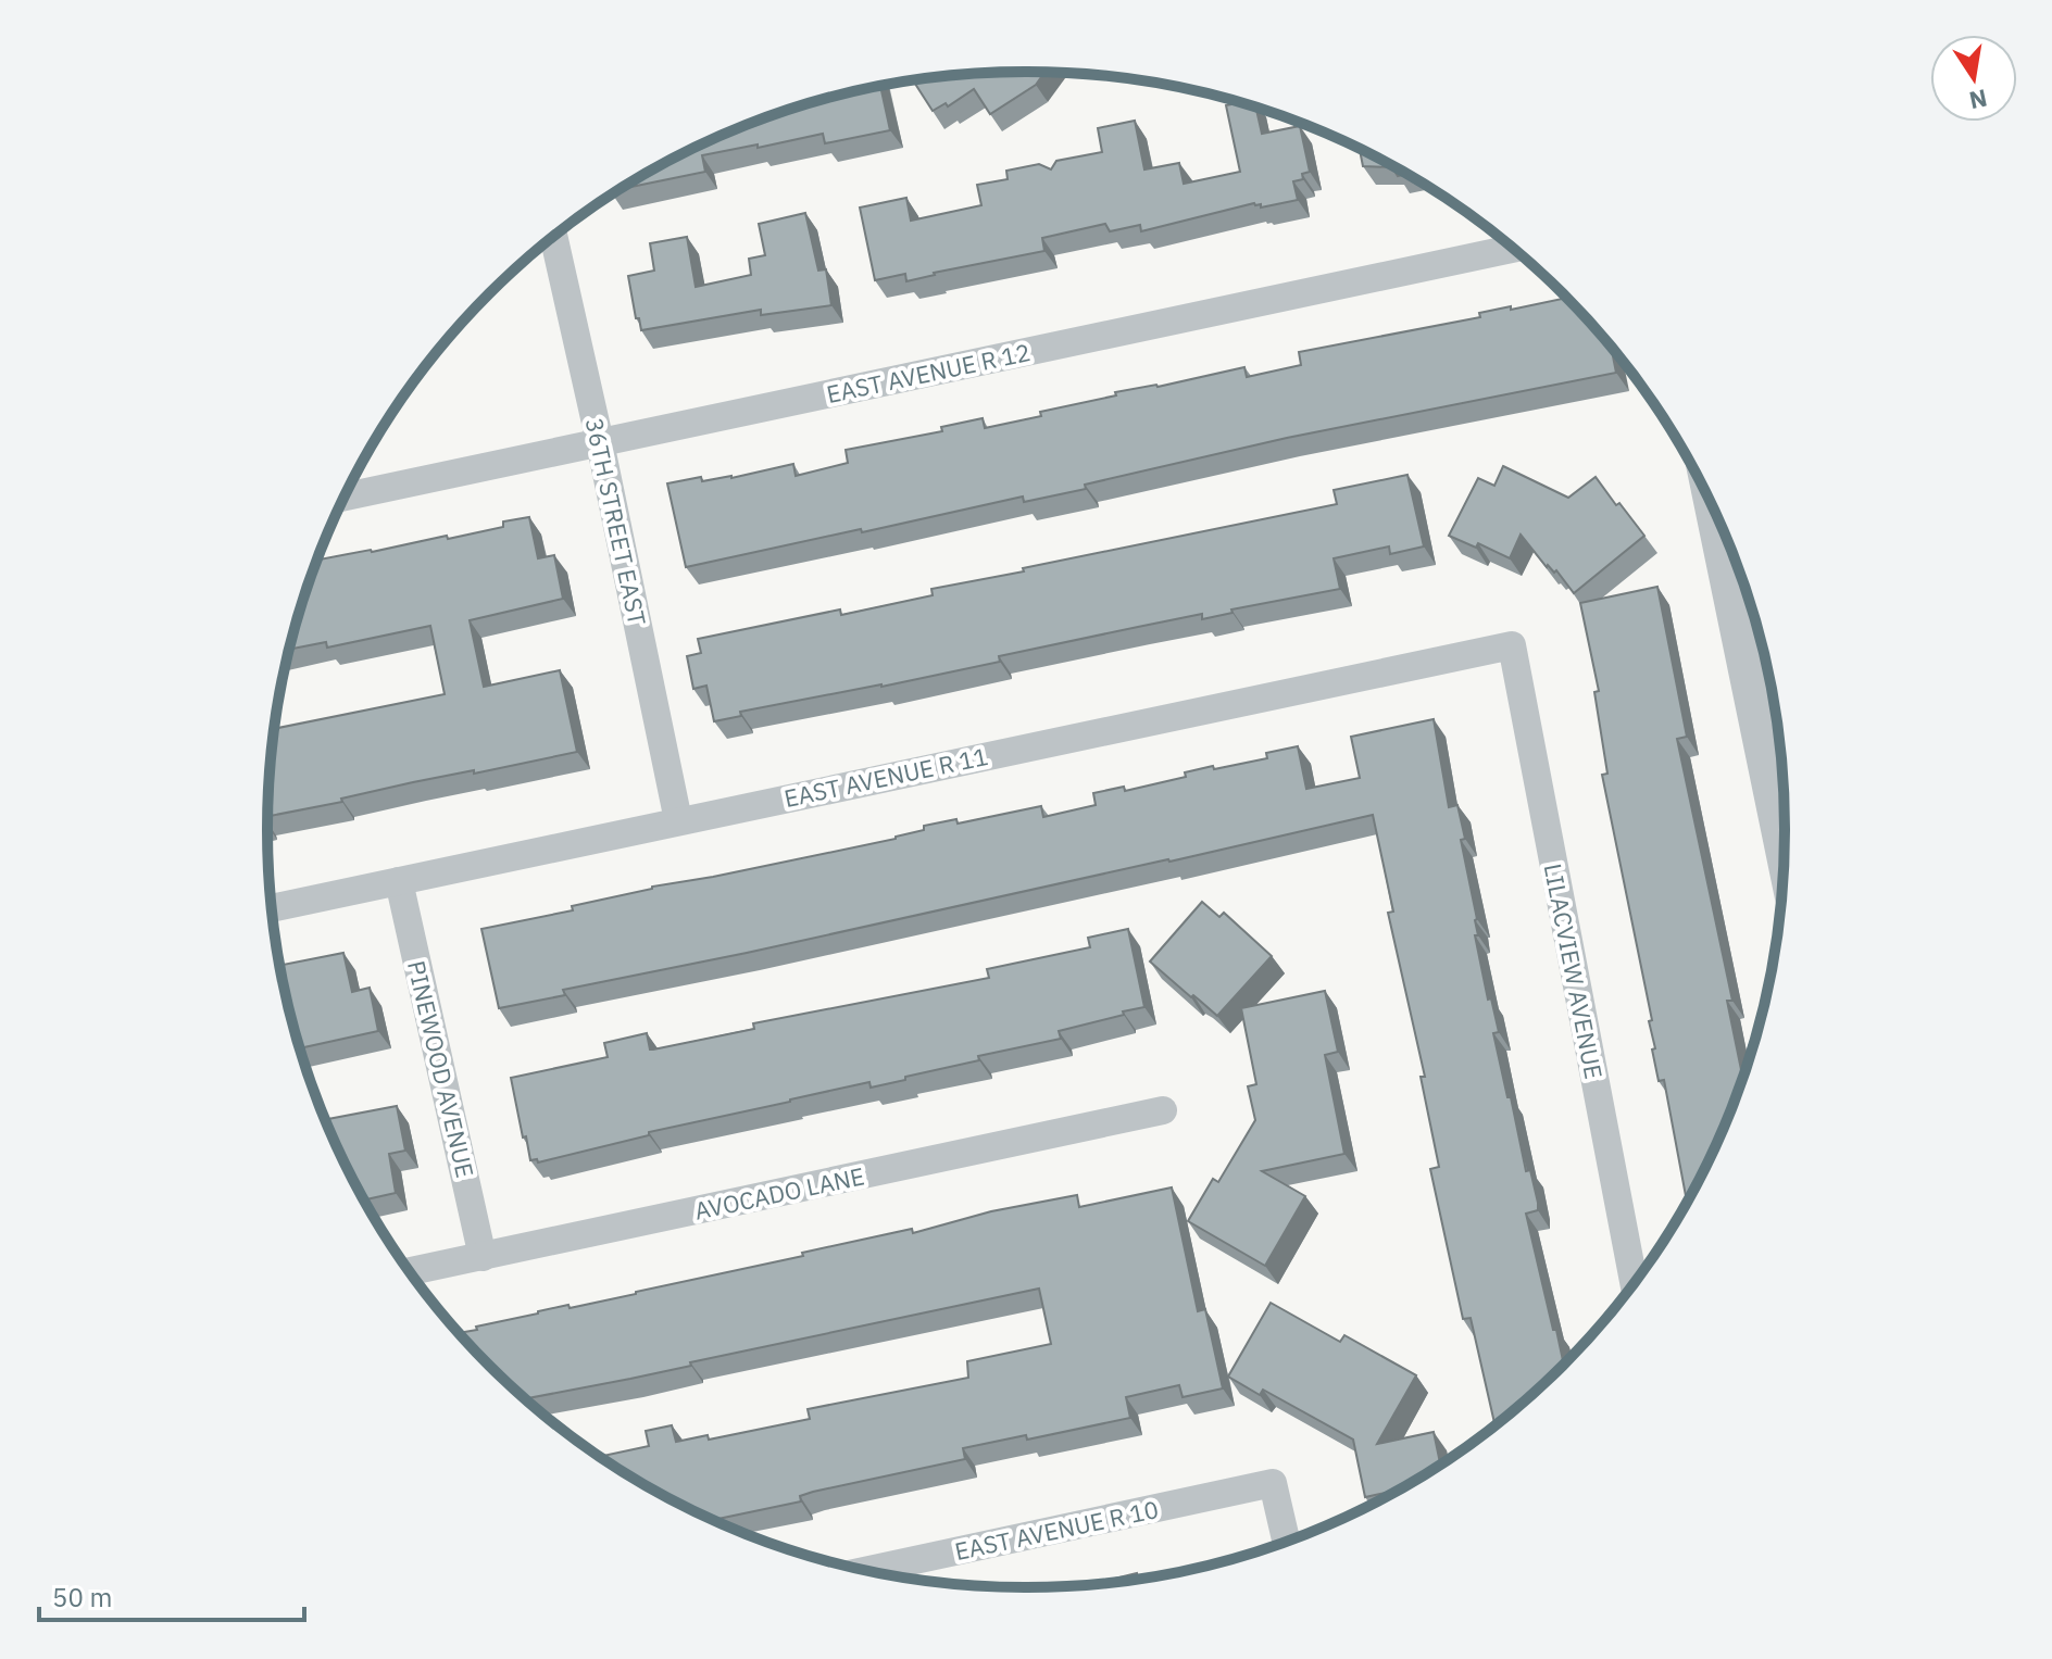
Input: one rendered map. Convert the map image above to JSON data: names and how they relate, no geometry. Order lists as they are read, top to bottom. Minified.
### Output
{"streets":{"street":["EAST AVENUE R 12","36TH STREET EAST","EAST AVENUE R 11","LILACVIEW AVENUE","PINEWOOD AVENUE","AVOCADO LANE","EAST AVENUE R 10"]},"crossings":[["EAST AVENUE R 12","36TH STREET EAST"],["36TH STREET EAST","EAST AVENUE R 11"],["EAST AVENUE R 11","LILACVIEW AVENUE"],["EAST AVENUE R 11","PINEWOOD AVENUE"],["PINEWOOD AVENUE","AVOCADO LANE"]],"scale_bar":"50 m","north":"bottom"}
